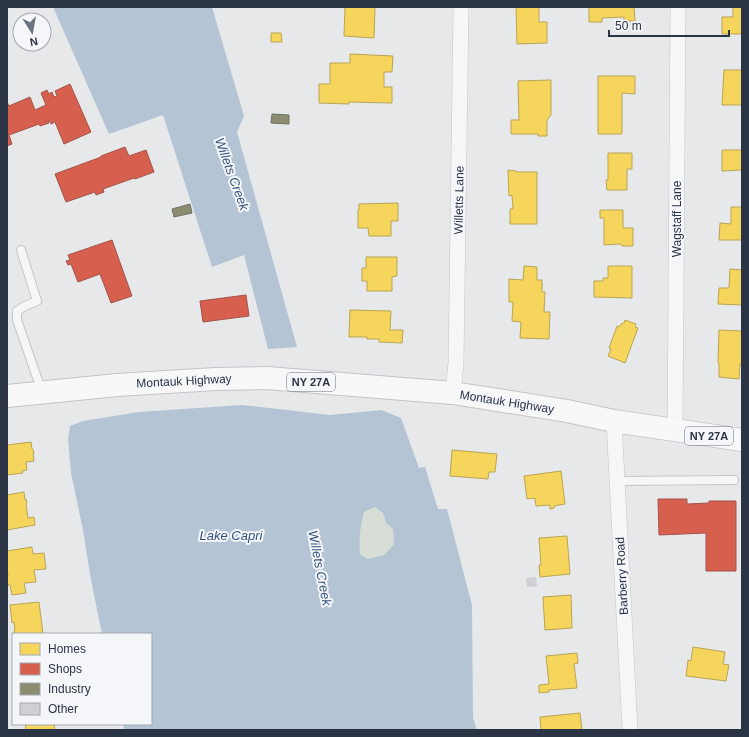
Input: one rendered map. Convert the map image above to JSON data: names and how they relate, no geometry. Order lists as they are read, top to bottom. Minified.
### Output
{"streets":{"main road":["Montauk Highway","NY 27A"],"street":["Willetts Lane","Wagstaff Lane","Barberry Road"]},"crossings":[["Willetts Lane","Montauk Highway"],["Wagstaff Lane","Montauk Highway"],["Montauk Highway","Barberry Road"]],"water":["Willets Creek","Lake Capri"],"legend":["Homes","Shops","Industry","Other"],"scale_bar":"50 m","north":"bottom"}
